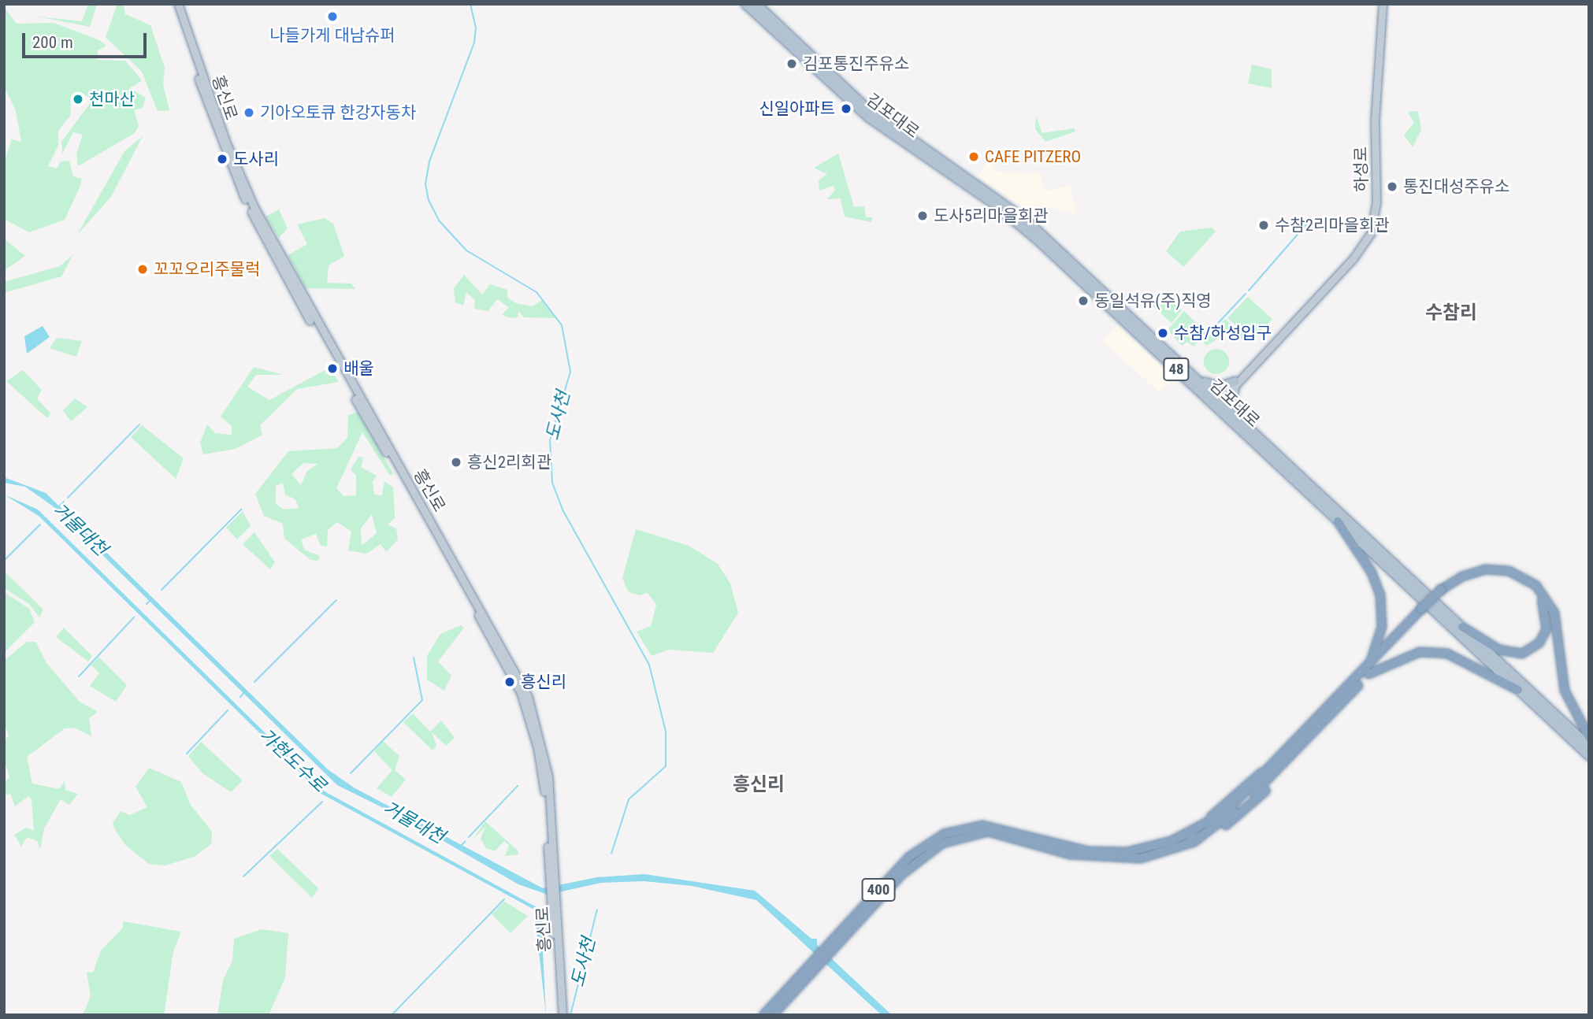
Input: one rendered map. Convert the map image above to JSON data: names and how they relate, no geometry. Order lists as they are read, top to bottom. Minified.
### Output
{"streets":{"highway":["400"],"main road":["흥신로","김포대로","하성로","48"]},"crossings":[["김포대로","하성로"]],"districts":["수참리","흥신리"],"water":["도사천","거물대천","가현도수로"],"places":["나들가게 대남슈퍼","김포통진주유소","천마산","신일아파트","기아오토큐 한강자동차","CAFE PITZERO","도사리","통진대성주유소","도사5리마을회관","수참2리마을회관","꼬꼬오리주물럭","동일석유(주)직영","수참/하성입구","배울","흥신2리회관","흥신리"],"scale_bar":"200 m"}
